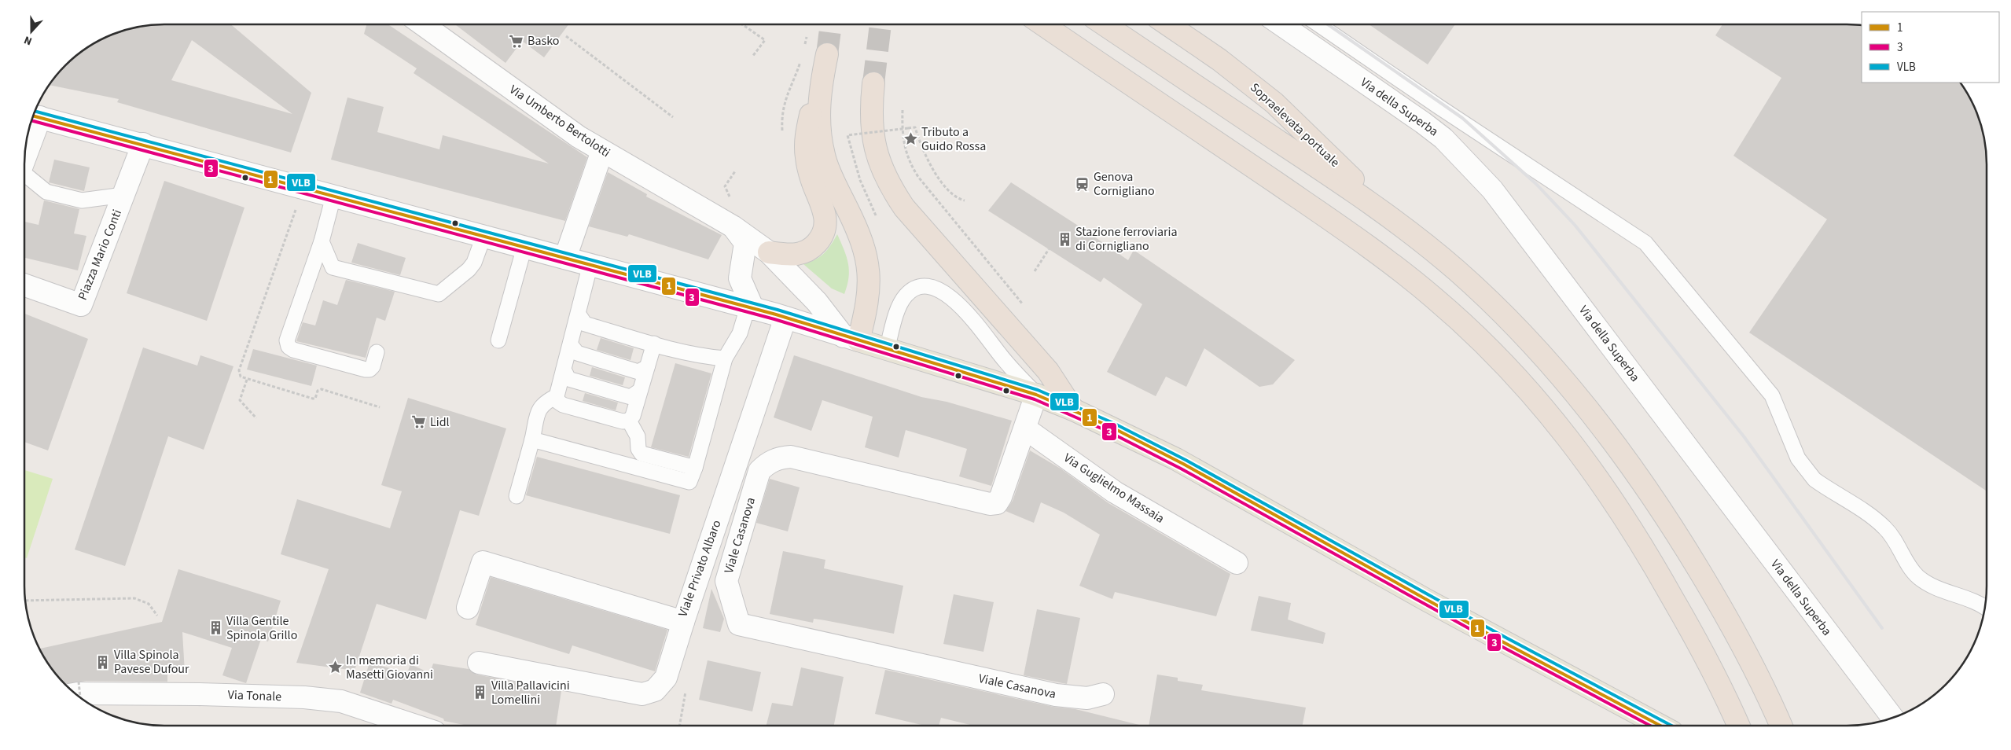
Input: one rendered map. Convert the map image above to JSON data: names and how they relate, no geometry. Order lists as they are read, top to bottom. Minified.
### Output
{"streets":{"highway":["Sopraelevata portuale"],"street":["Via della Superba","Via Umberto Bertolotti","Piazza Mario Conti","Via Guglielmo Massaia","Viale Casanova","Viale Privato Albaro","Via Tonale"]},"crossings":[["Via Guglielmo Massaia","Viale Casanova"]],"places":{"supermarket":["Basko","Lidl"],"place":["Tributo a Guido Rossa","In memoria di Masetti Giovanni"],"station":["Genova Cornigliano"],"building":["Stazione ferroviaria di Cornigliano","Villa Gentile Spinola Grillo","Villa Spinola Pavese Dufour","Villa Pallavicini Lomellini"]},"lines":["transit line VLB","transit line 1","transit line 3"],"legend":["1","3","VLB"],"north":"bottom"}
